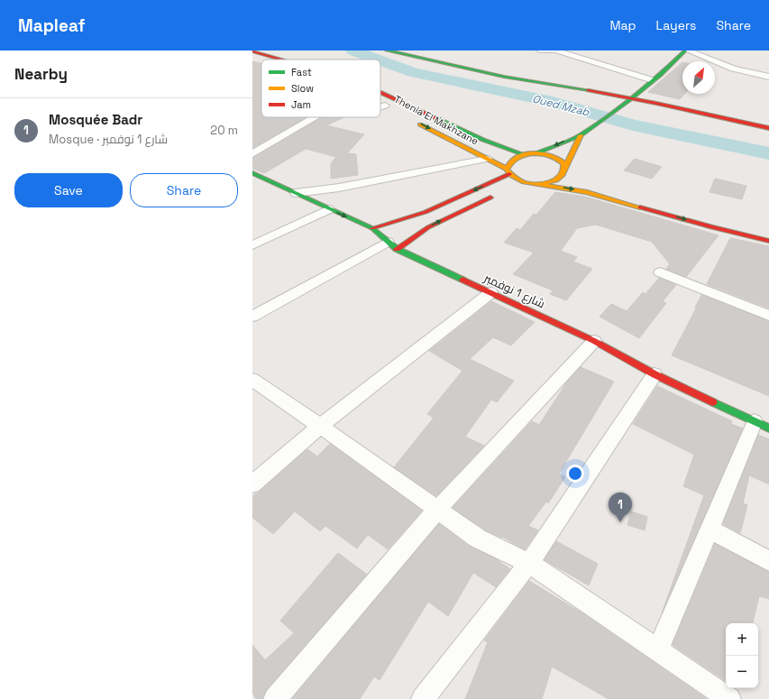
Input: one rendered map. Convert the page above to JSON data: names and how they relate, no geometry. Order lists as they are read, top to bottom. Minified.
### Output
{"streets":{"main road":["Thenia El Makhzane","شارع 1 نوفمبر"]},"water":["Oued Mzab"],"legend":["Fast","Slow","Jam"],"north":"top right","page":{"header":"Mapleaf","nav":["Map","Layers","Share"],"heading":"Nearby","list":[{"mark":"1","name":"Mosquée Badr","note":"Mosque · شارع 1 نوفمبر","value":"20 m"}],"buttons":["Save","Share"],"pins":"1","map_buttons":["+","−"]}}
